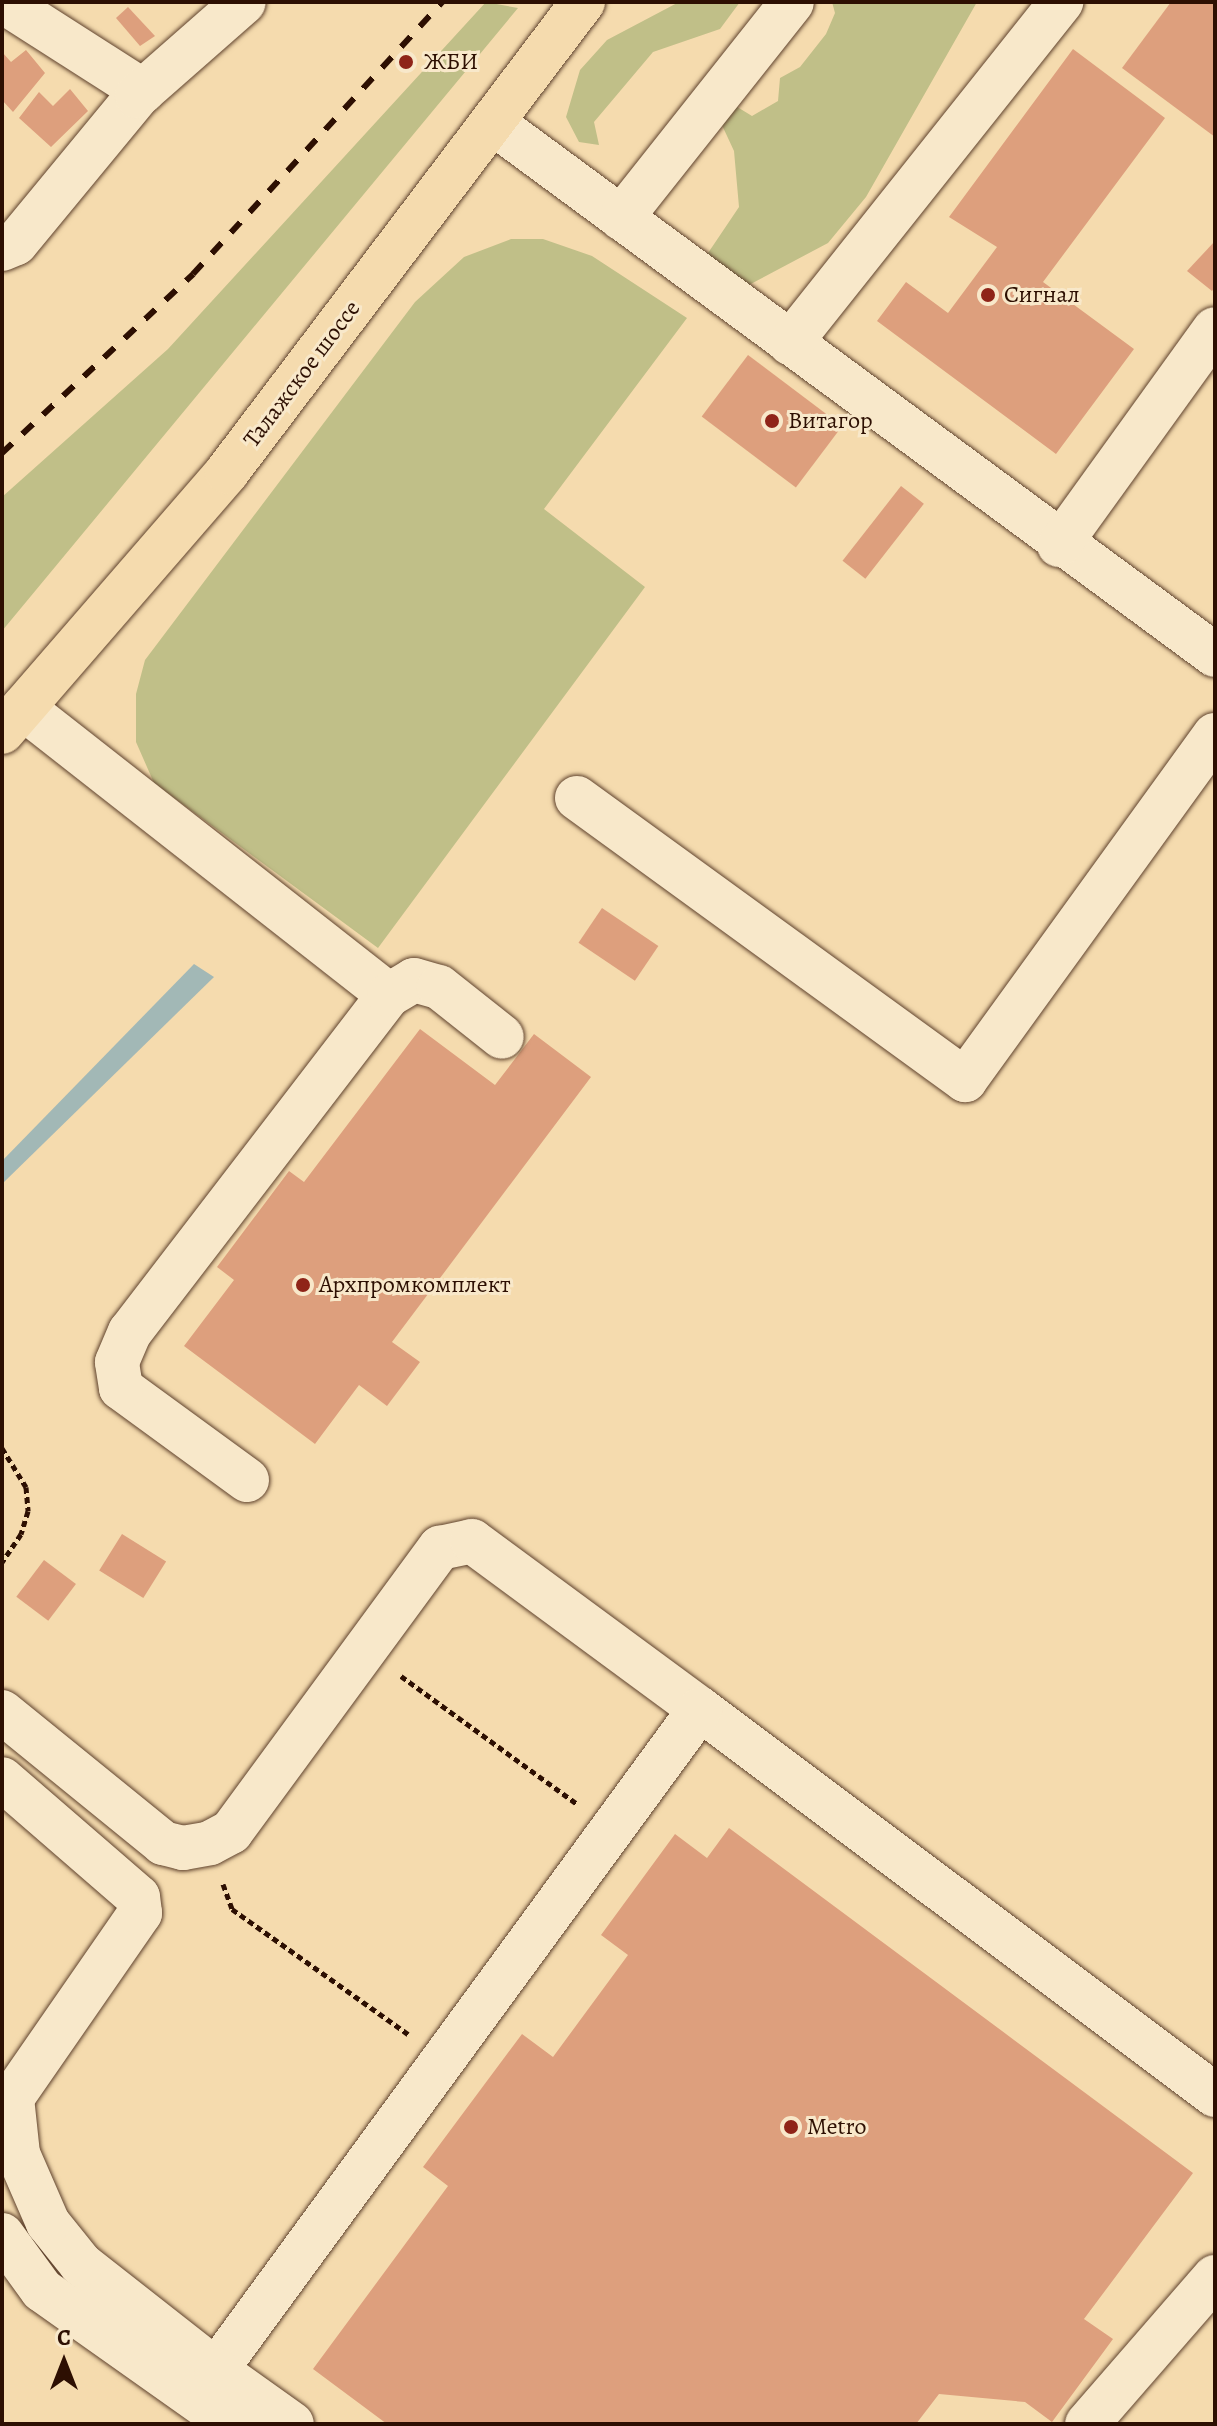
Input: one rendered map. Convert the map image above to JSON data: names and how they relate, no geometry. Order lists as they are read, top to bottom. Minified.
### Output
{"streets":{"main road":["Талажское шоссе"]},"places":["ЖБИ","Сигнал","Витагор","Архпромкомплект","Metro"],"north":"top"}
